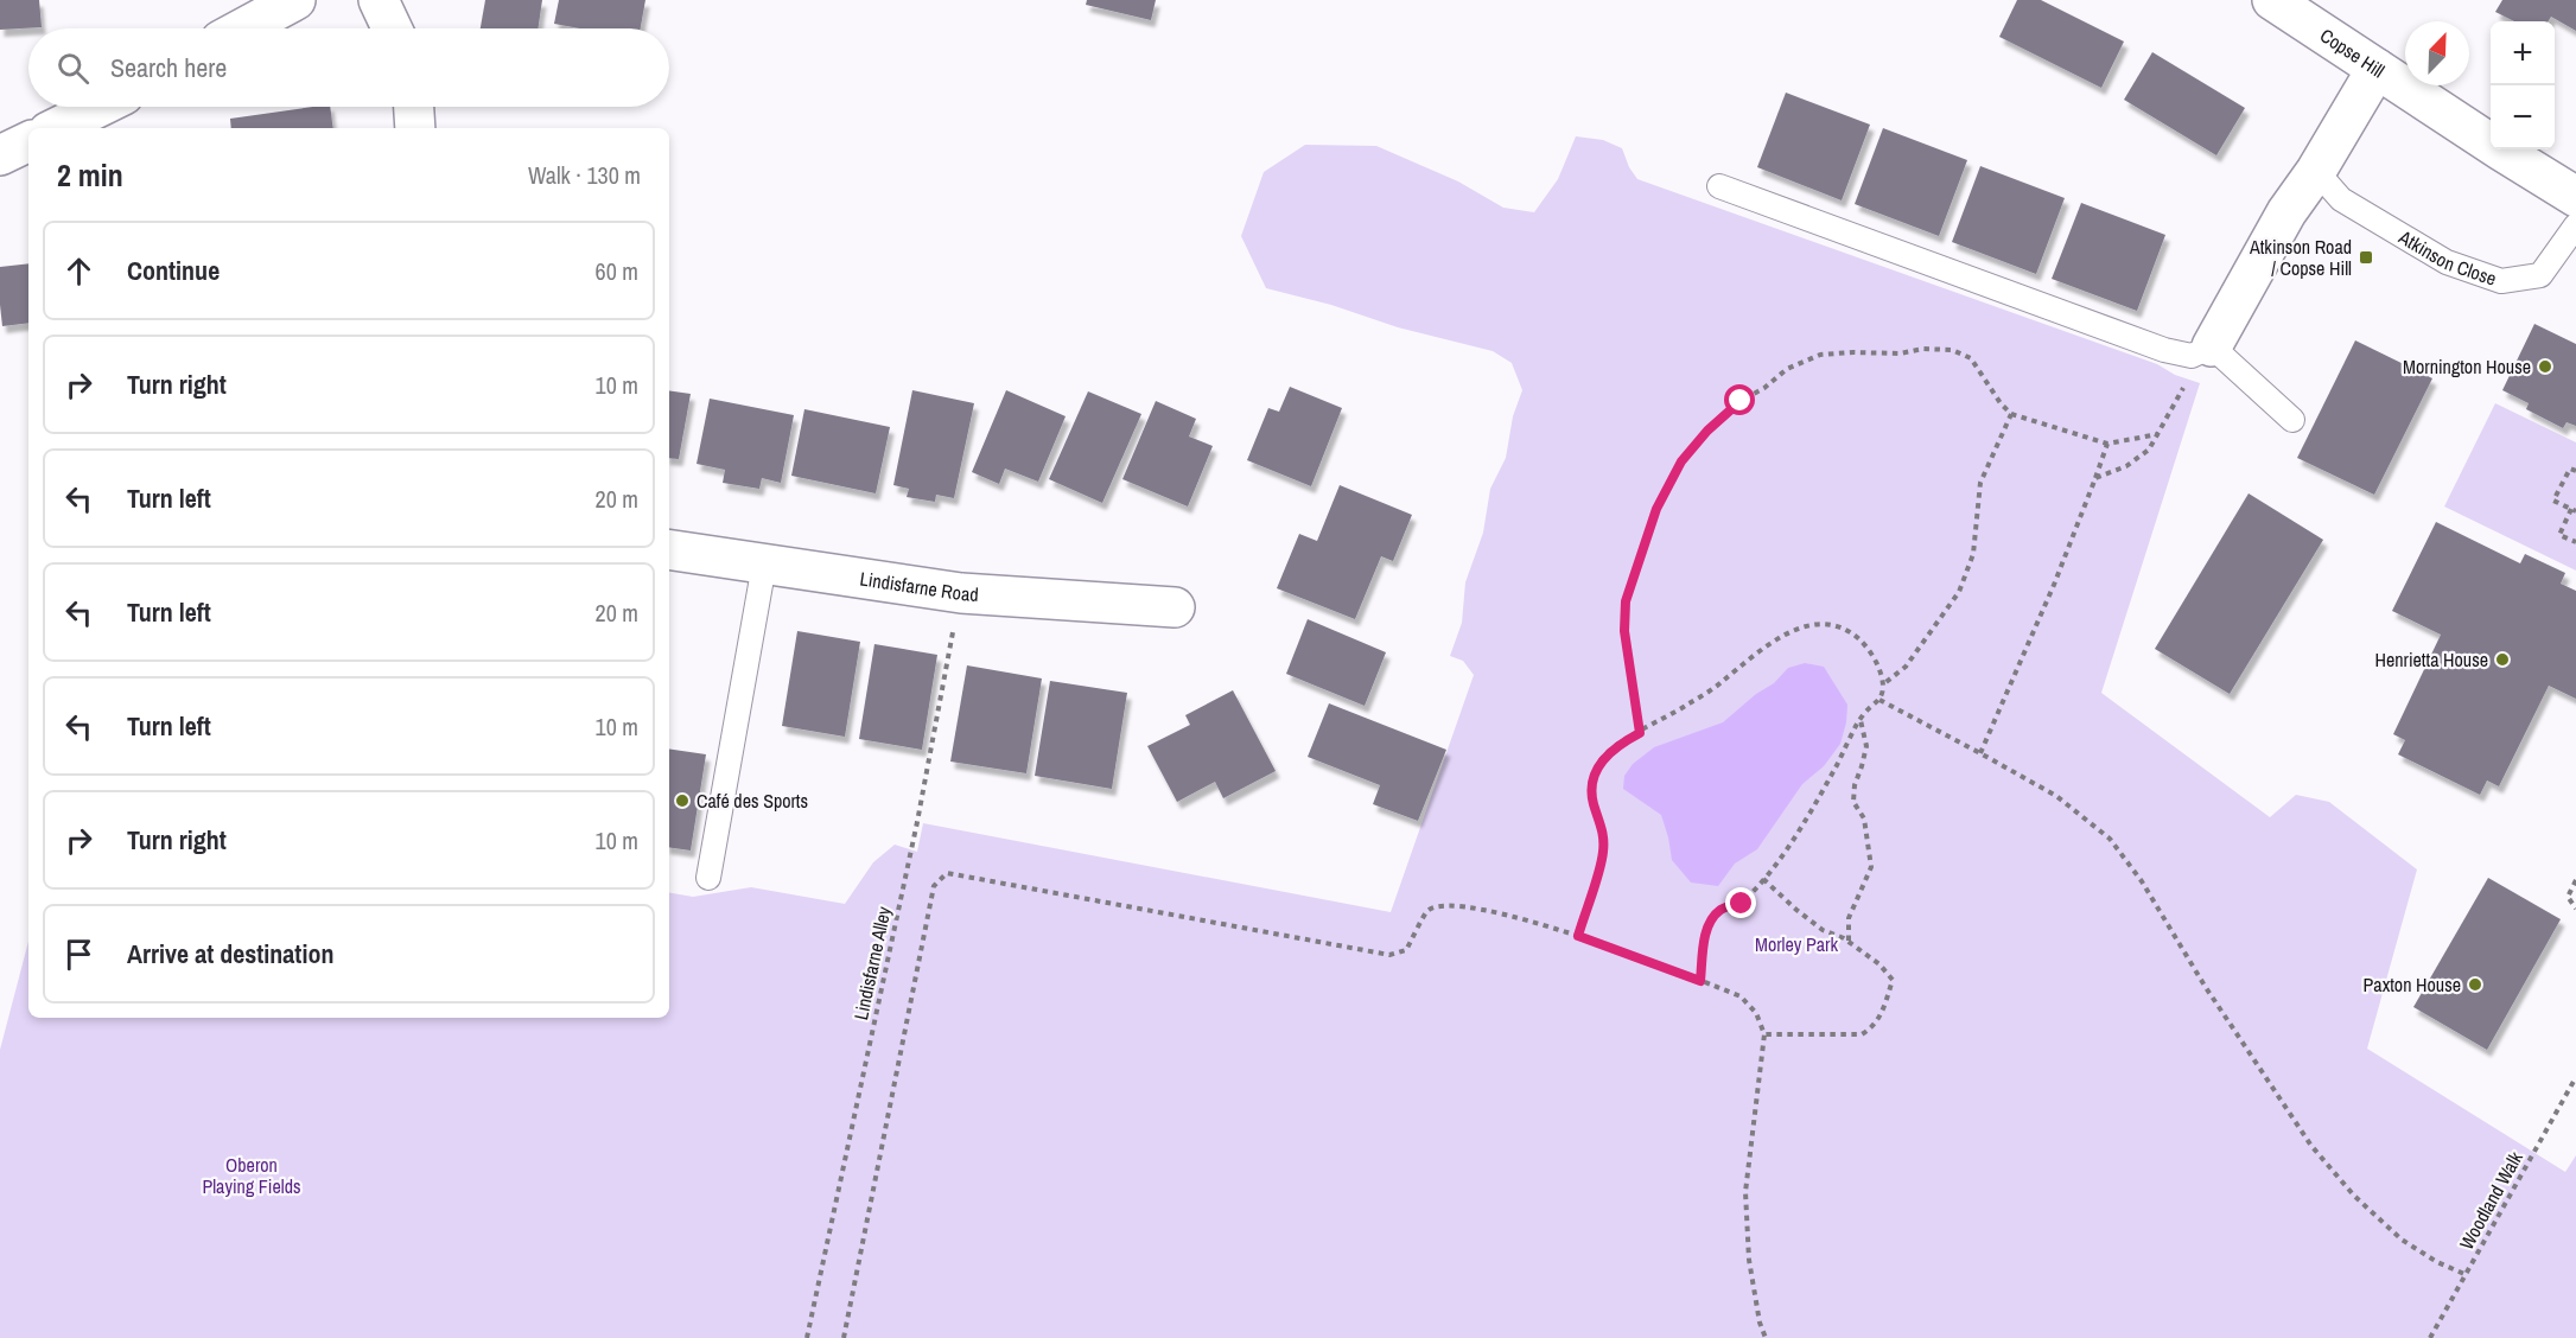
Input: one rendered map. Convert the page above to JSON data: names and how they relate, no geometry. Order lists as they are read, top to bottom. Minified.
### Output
{"streets":{"street":["Copse Hill","Lindisfarne Road"],"lane":["Atkinson Close"],"path":["Lindisfarne Alley","Woodland Walk"]},"crossings":[["Lindisfarne Road","Lindisfarne Alley"]],"parks":["Morley Park","Oberon Playing Fields"],"places":{"transit":["Atkinson Road / Copse Hill"],"other":["Mornington House","Henrietta House","Café des Sports","Paxton House"]},"north":"top right","page":{"map_buttons":["+","−"],"search":"Search here","heading":["2 min","Walk · 130 m"],"list":[["Continue","60 m"],["Turn right","10 m"],["Turn left","20 m"],["Turn left","20 m"],["Turn left","10 m"],["Turn right","10 m"],"Arrive at destination"]}}
